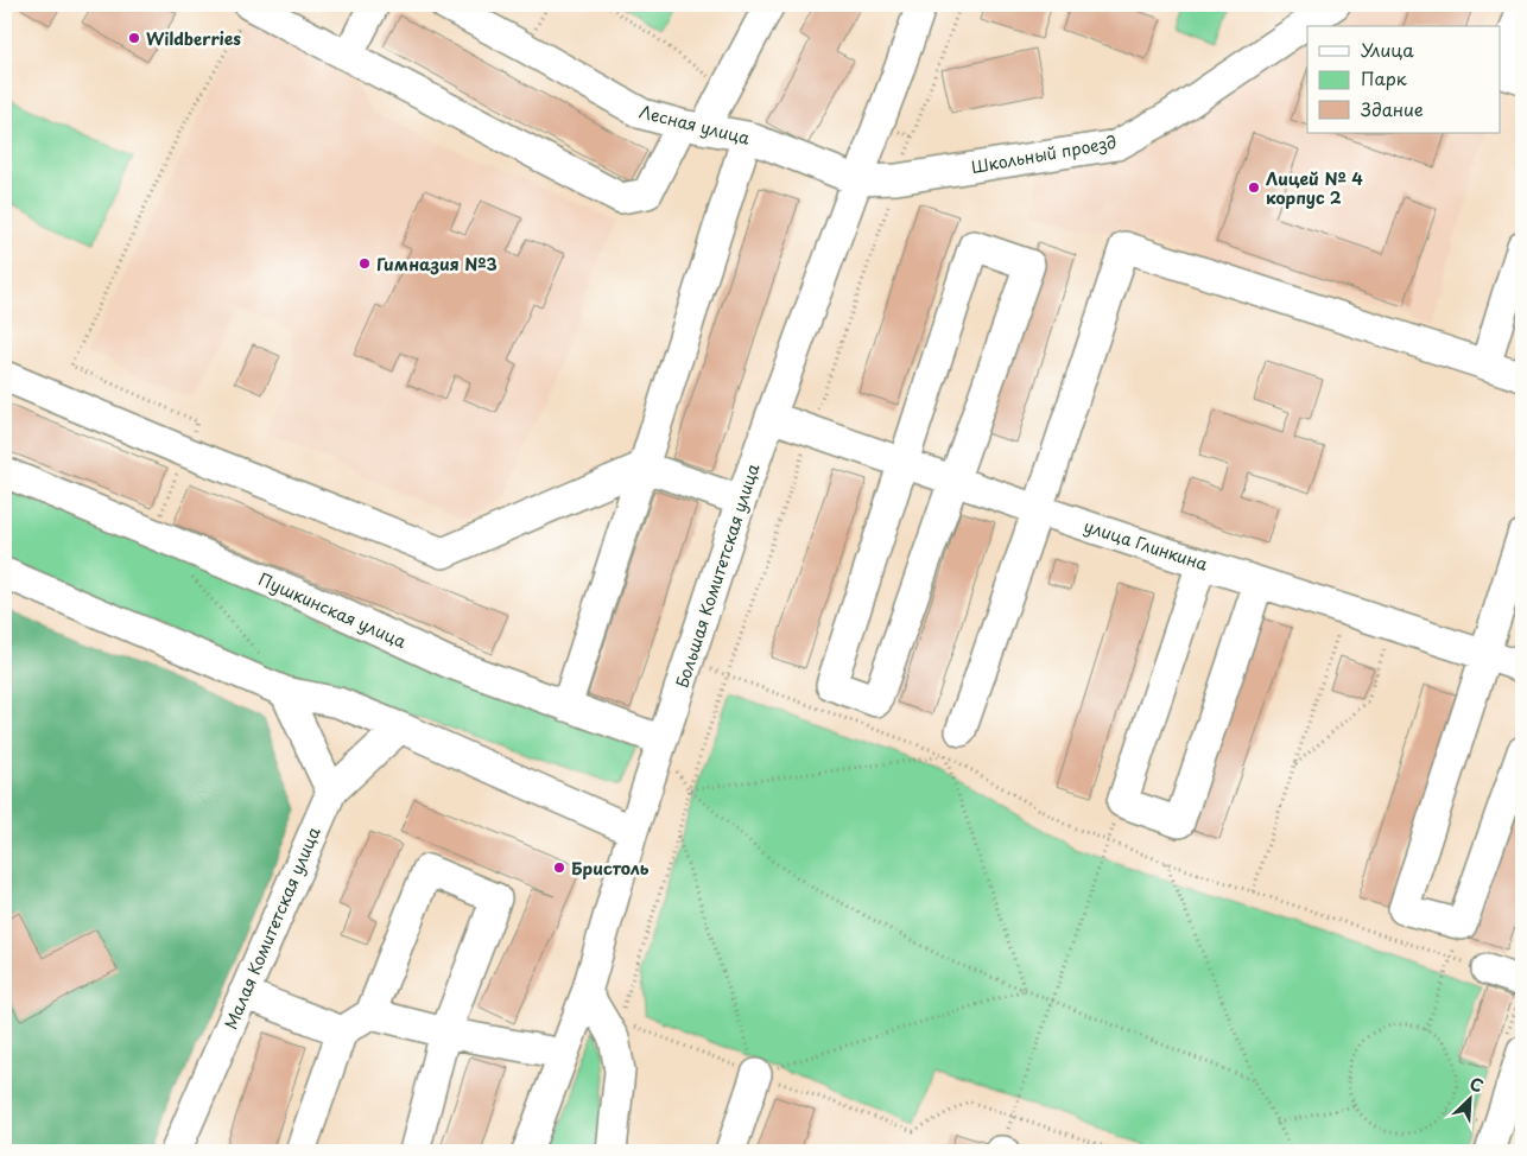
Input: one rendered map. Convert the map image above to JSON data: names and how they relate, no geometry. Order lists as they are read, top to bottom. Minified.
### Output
{"streets":{"street":["Лесная улица","Школьный проезд","улица Глинкина","Большая Комитетская улица","Пушкинская улица","Малая Комитетская улица"]},"crossings":[["Лесная улица","Школьный проезд"],["Лесная улица","Большая Комитетская улица"],["Школьный проезд","Большая Комитетская улица"],["улица Глинкина","Большая Комитетская улица"],["Большая Комитетская улица","Пушкинская улица"]],"places":["Wildberries","Лицей № 4 корпус 2","Гимназия №3","Бристоль"],"legend":["Улица","Парк","Здание"],"north":"top right"}
